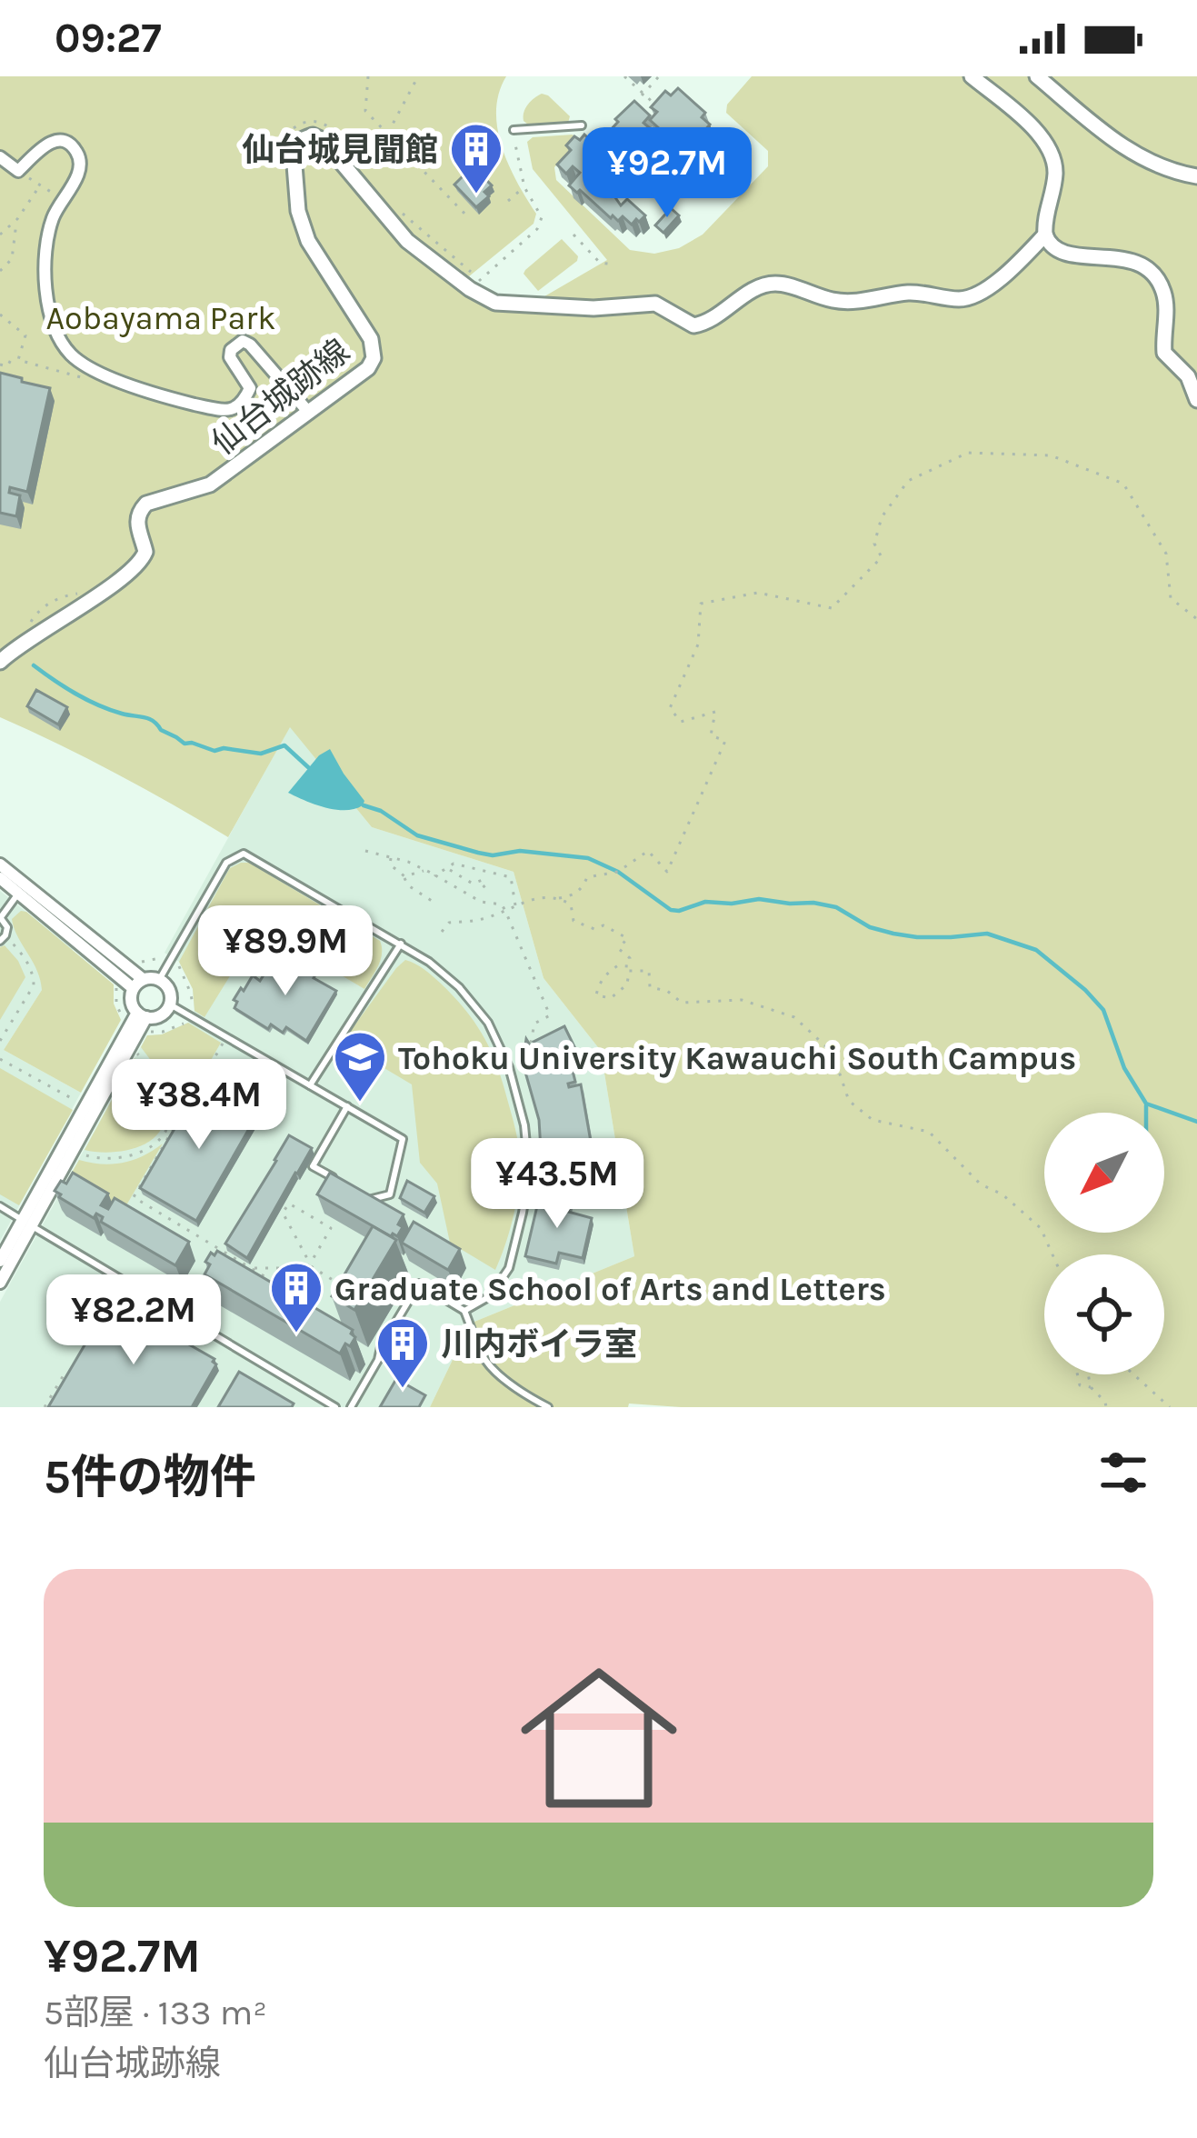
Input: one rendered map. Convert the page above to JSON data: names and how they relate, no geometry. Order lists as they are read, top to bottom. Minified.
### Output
{"streets":{"street":["仙台城跡線"]},"parks":["Aobayama Park"],"places":{"building":["仙台城見聞館","Graduate School of Arts and Letters","川内ボイラ室"],"school or university":["Tohoku University Kawauchi South Campus"]},"north":"bottom left","page":{"status":"09:27","price":["¥92.7M","¥89.9M","¥38.4M","¥43.5M","¥82.2M"],"heading":"5件の物件","list":[{"name":"¥92.7M","note":"5部屋 · 133 m² · 仙台城跡線"}]}}
